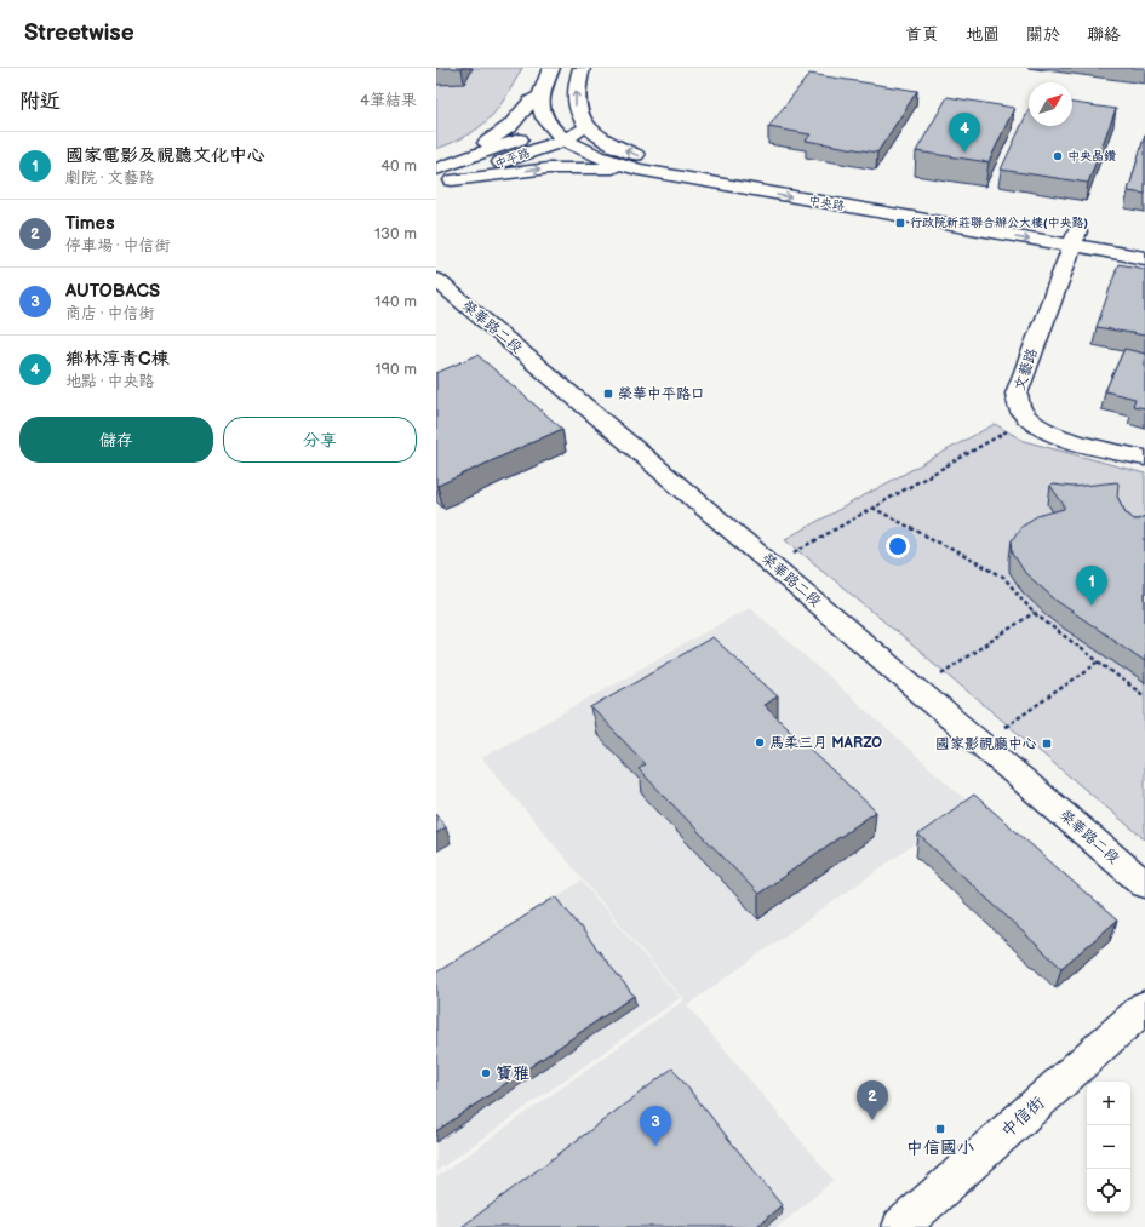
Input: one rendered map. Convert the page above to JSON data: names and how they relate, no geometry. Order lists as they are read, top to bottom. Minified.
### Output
{"streets":{"street":["中平路","中央路","榮華路二段","文藝路","中信街"]},"crossings":[["中平路","中央路"],["中央路","文藝路"]],"places":{"other":["中央晶鑽","馬柔三月 MARZO","寶雅"],"transit":["行政院新莊聯合辦公大樓(中央路)","榮華中平路口","國家影視廳中心","中信國小"]},"north":"top right","page":{"header":"Streetwise","nav":["首頁","地圖","關於","聯絡"],"heading":["附近","4筆結果"],"pins":["4","1","2","3"],"list":[{"mark":"1","name":"國家電影及視聽文化中心","note":"劇院 · 文藝路","value":"40 m"},{"mark":"2","name":"Times","note":"停車場 · 中信街","value":"130 m"},{"mark":"3","name":"AUTOBACS","note":"商店 · 中信街","value":"140 m"},{"mark":"4","name":"鄉林淳青C棟","note":"地點 · 中央路","value":"190 m"}],"buttons":["儲存","分享"],"map_buttons":["+","−"]}}
